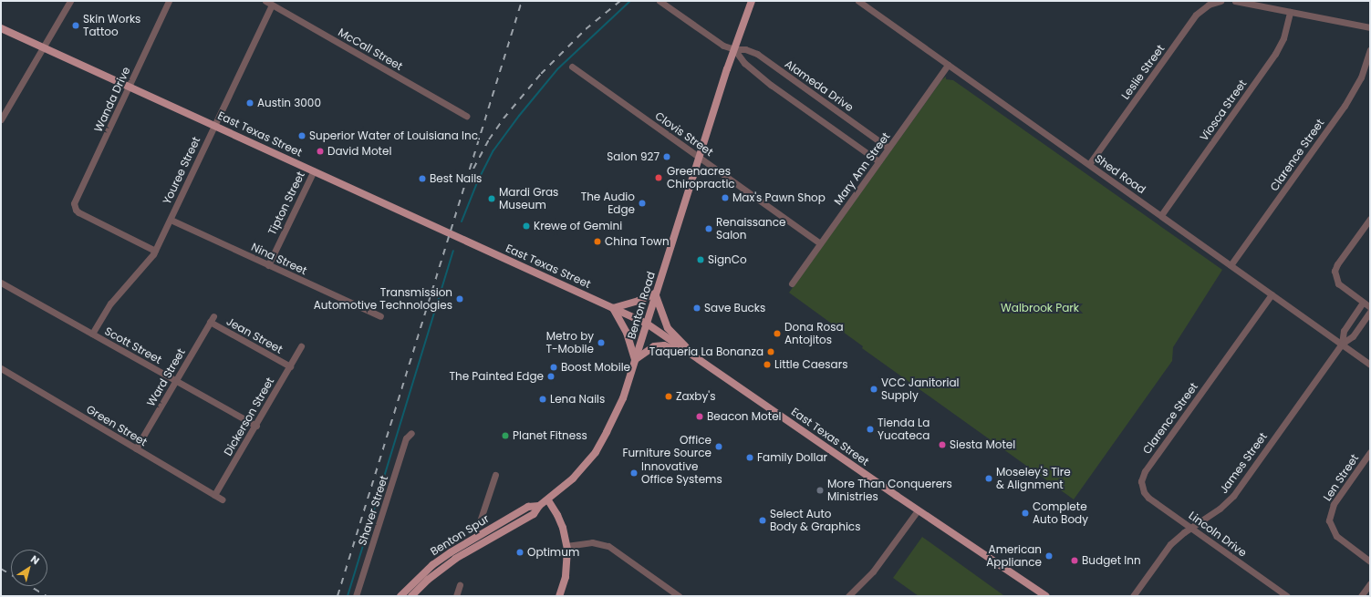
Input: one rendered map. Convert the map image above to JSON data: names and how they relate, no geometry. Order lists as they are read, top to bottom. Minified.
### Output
{"streets":{"main road":["East Texas Street","Benton Road","Benton Spur"],"street":["McCall Street","Leslie Street","Alameda Drive","Wanda Drive","Viosca Street","Clovis Street","Clarence Street","Mary Ann Street","Youree Street","Shed Road","Tipton Street","Nina Street","Jean Street","Scott Street","Ward Street","Dickerson Street","Green Street","James Street","Len Street","Shaver Street","Lincoln Drive"]},"crossings":[["McCall Street","Youree Street"],["Leslie Street","Shed Road"],["Alameda Drive","Mary Ann Street"],["Alameda Drive","Benton Road"],["Wanda Drive","East Texas Street"],["Wanda Drive","Youree Street"],["Viosca Street","Shed Road"],["East Texas Street","Youree Street"],["East Texas Street","Tipton Street"],["East Texas Street","Benton Road"],["Clovis Street","Mary Ann Street"],["Clovis Street","Benton Road"],["Clarence Street","Shed Road"],["Clarence Street","Lincoln Drive"],["Mary Ann Street","Shed Road"],["Youree Street","Nina Street"],["Youree Street","Scott Street"],["Shed Road","James Street"],["Tipton Street","Nina Street"],["Benton Road","Benton Spur"],["Jean Street","Ward Street"],["Jean Street","Dickerson Street"],["Scott Street","Ward Street"],["Scott Street","Dickerson Street"],["Ward Street","Green Street"],["Dickerson Street","Green Street"],["James Street","Lincoln Drive"]],"parks":["Walbrook Park"],"places":["Skin Works Tattoo","Austin 3000","Superior Water of Louisiana Inc.","David Motel","Salon 927","Greenacres Chiropractic","Best Nails","Max's Pawn Shop","Mardi Gras Museum","The Audio Edge","Krewe of Gemini","Renaissance Salon","China Town","SignCo","Transmission Automotive Technologies","Save Bucks","Dona Rosa Antojitos","Metro by T-Mobile","Taqueria La Bonanza","Little Caesars","Boost Mobile","The Painted Edge","VCC Janitorial Supply","Zaxby's","Lena Nails","Beacon Motel","Tienda La Yucateca","Planet Fitness","Siesta Motel","Office Furniture Source","Family Dollar","Innovative Office Systems","Moseley's Tire & Alignment","More Than Conquerers Ministries","Complete Auto Body","Select Auto Body & Graphics","Optimum","American Appliance","Budget Inn"],"north":"top right"}
